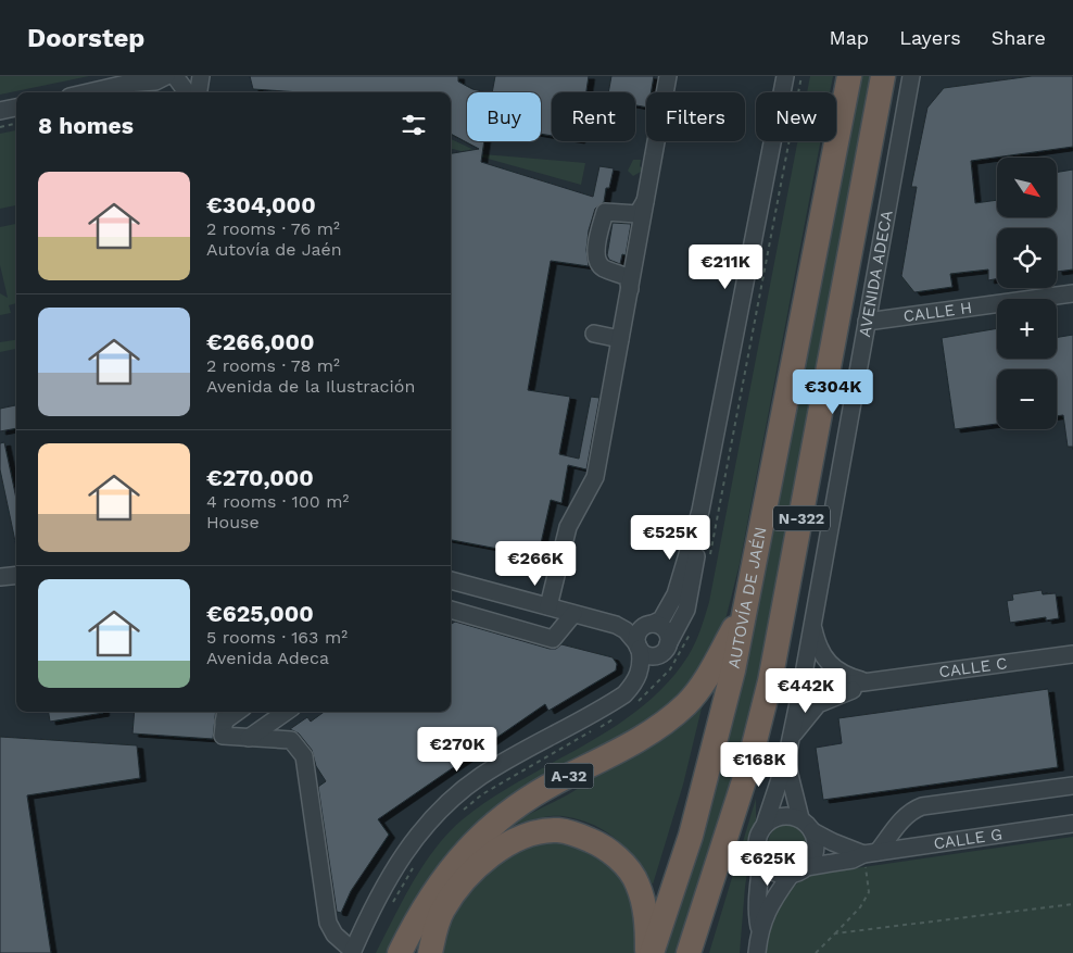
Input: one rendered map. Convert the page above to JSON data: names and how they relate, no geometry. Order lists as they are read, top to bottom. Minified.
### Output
{"streets":{"highway":["N-322","AUTOVÍA DE JAÉN","A-32"],"street":["AVENIDA ADECA","CALLE H","CALLE C","CALLE G"]},"crossings":[["AVENIDA ADECA","CALLE H"],["AVENIDA ADECA","CALLE C"],["AVENIDA ADECA","CALLE G"],["AUTOVÍA DE JAÉN","A-32"]],"north":"bottom right","page":{"header":"Doorstep","nav":["Map","Layers","Share"],"chip":["Buy","Rent","Filters","New"],"heading":"8 homes","map_buttons":["+","−"],"list":[{"name":"€304,000","note":"2 rooms · 76 m² · Autovía de Jaén"},{"name":"€266,000","note":"2 rooms · 78 m² · Avenida de la Ilustración"},{"name":"€270,000","note":"4 rooms · 100 m² · House"},{"name":"€625,000","note":"5 rooms · 163 m² · Avenida Adeca"}],"price":["€211K","€304K","€525K","€266K","€442K","€270K","€168K","€625K"]}}
